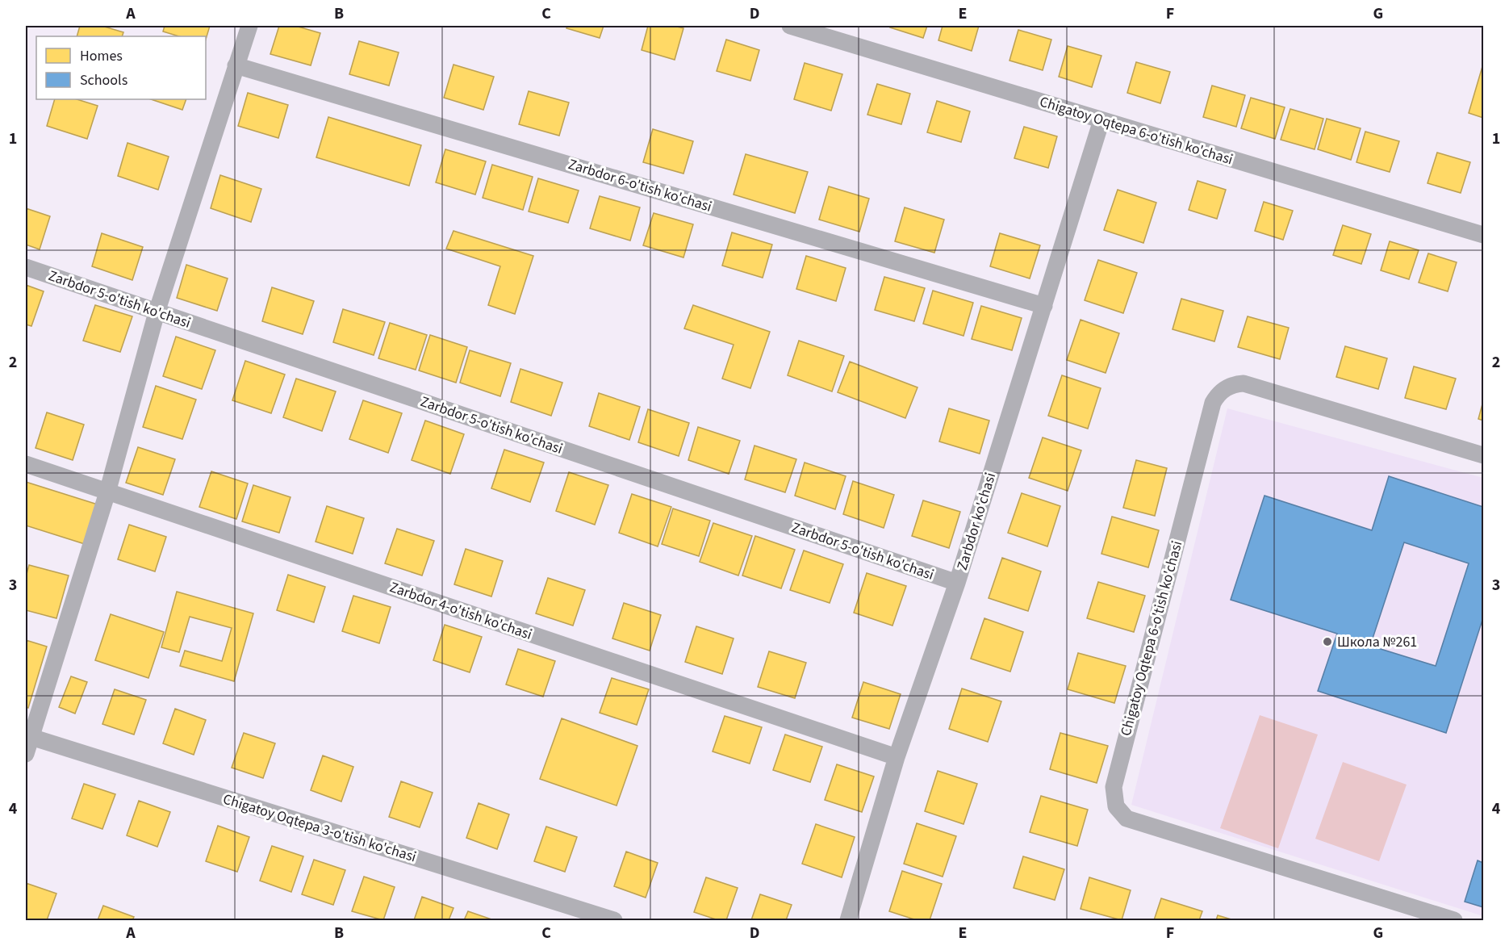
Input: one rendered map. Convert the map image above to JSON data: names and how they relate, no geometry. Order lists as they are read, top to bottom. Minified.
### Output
{"streets":{"street":["Chigatoy Oqtepa 6-o'tish ko'chasi","Zarbdor 6-o'tish ko'chasi","Zarbdor 5-o'tish ko'chasi","Zarbdor ko'chasi","Zarbdor 4-o'tish ko'chasi","Chigatoy Oqtepa 3-o'tish ko'chasi"]},"crossings":[["Chigatoy Oqtepa 6-o'tish ko'chasi","Zarbdor ko'chasi"],["Zarbdor 6-o'tish ko'chasi","Zarbdor ko'chasi"],["Zarbdor 5-o'tish ko'chasi","Zarbdor ko'chasi"],["Zarbdor ko'chasi","Zarbdor 4-o'tish ko'chasi"]],"places":["Школа №261"],"legend":["Homes","Schools"],"grid":{"columns":["A","B","C","D","E","F","G"],"rows":["1","2","3","4"]}}
